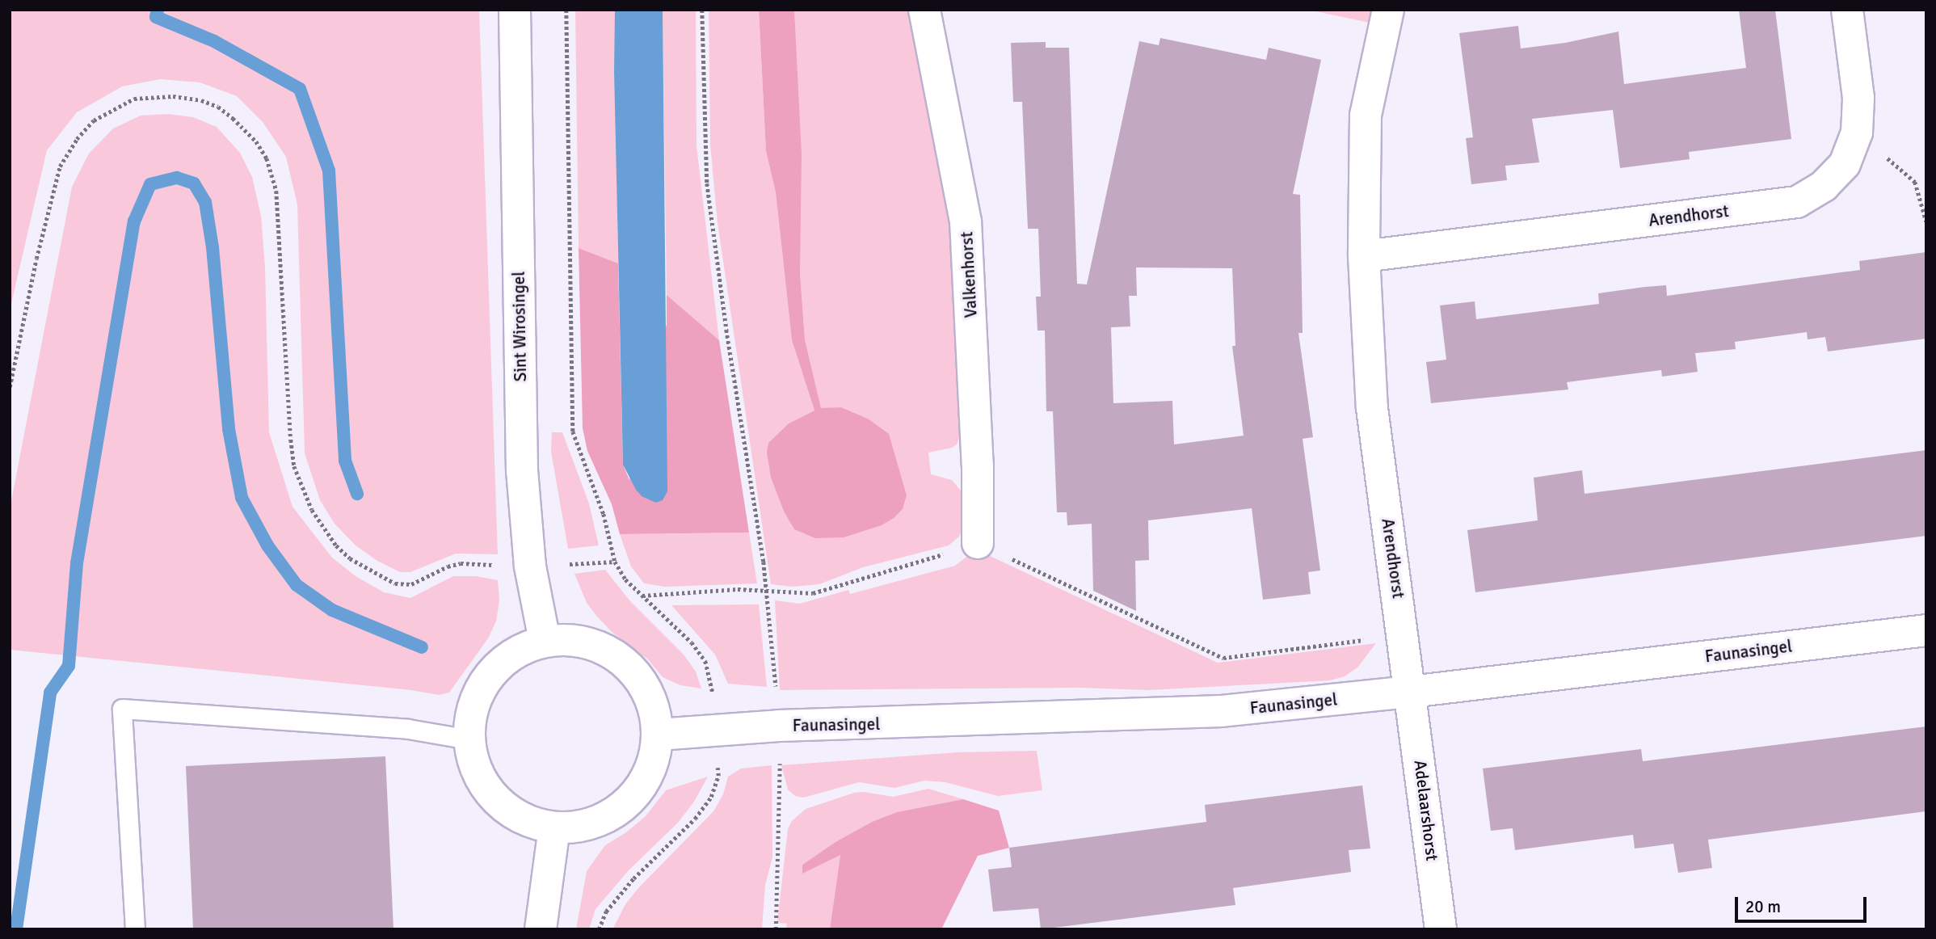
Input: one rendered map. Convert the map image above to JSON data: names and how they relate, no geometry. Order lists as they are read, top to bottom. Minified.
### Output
{"streets":{"street":["Arendhorst","Valkenhorst","Sint Wirosingel","Faunasingel","Adelaarshorst"]},"crossings":[["Arendhorst","Faunasingel"],["Arendhorst","Adelaarshorst"],["Sint Wirosingel","Faunasingel"],["Faunasingel","Adelaarshorst"]],"scale_bar":"20 m"}
